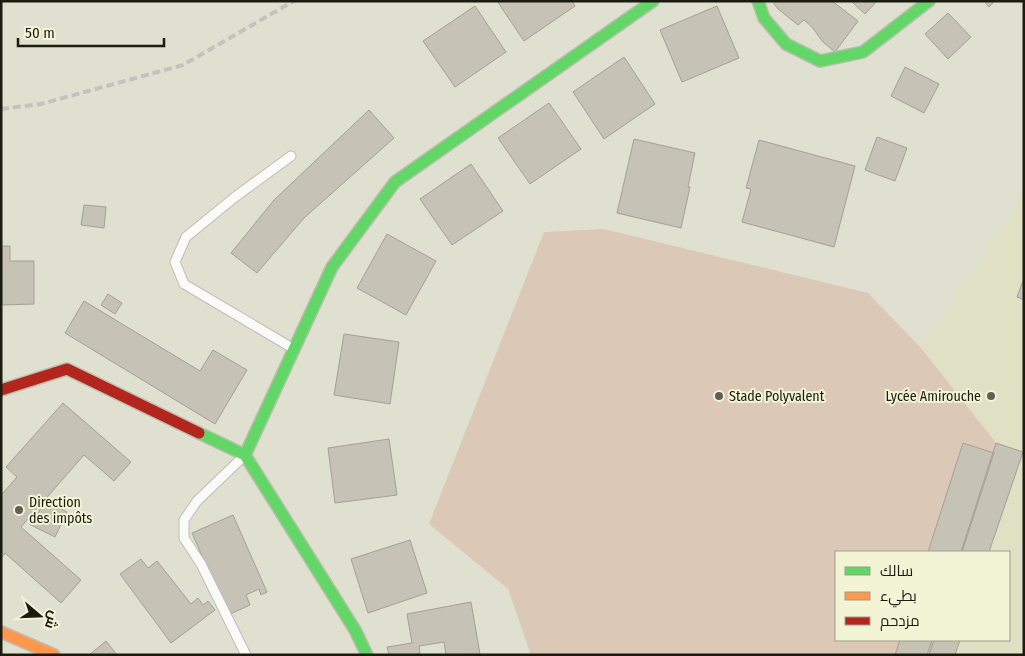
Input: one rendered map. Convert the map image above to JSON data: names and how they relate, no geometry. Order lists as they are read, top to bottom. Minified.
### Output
{"places":["Stade Polyvalent","Lycée Amirouche","Direction des impôts"],"legend":["سالك","بطيء","مزدحم"],"scale_bar":"50 m","north":"right"}
